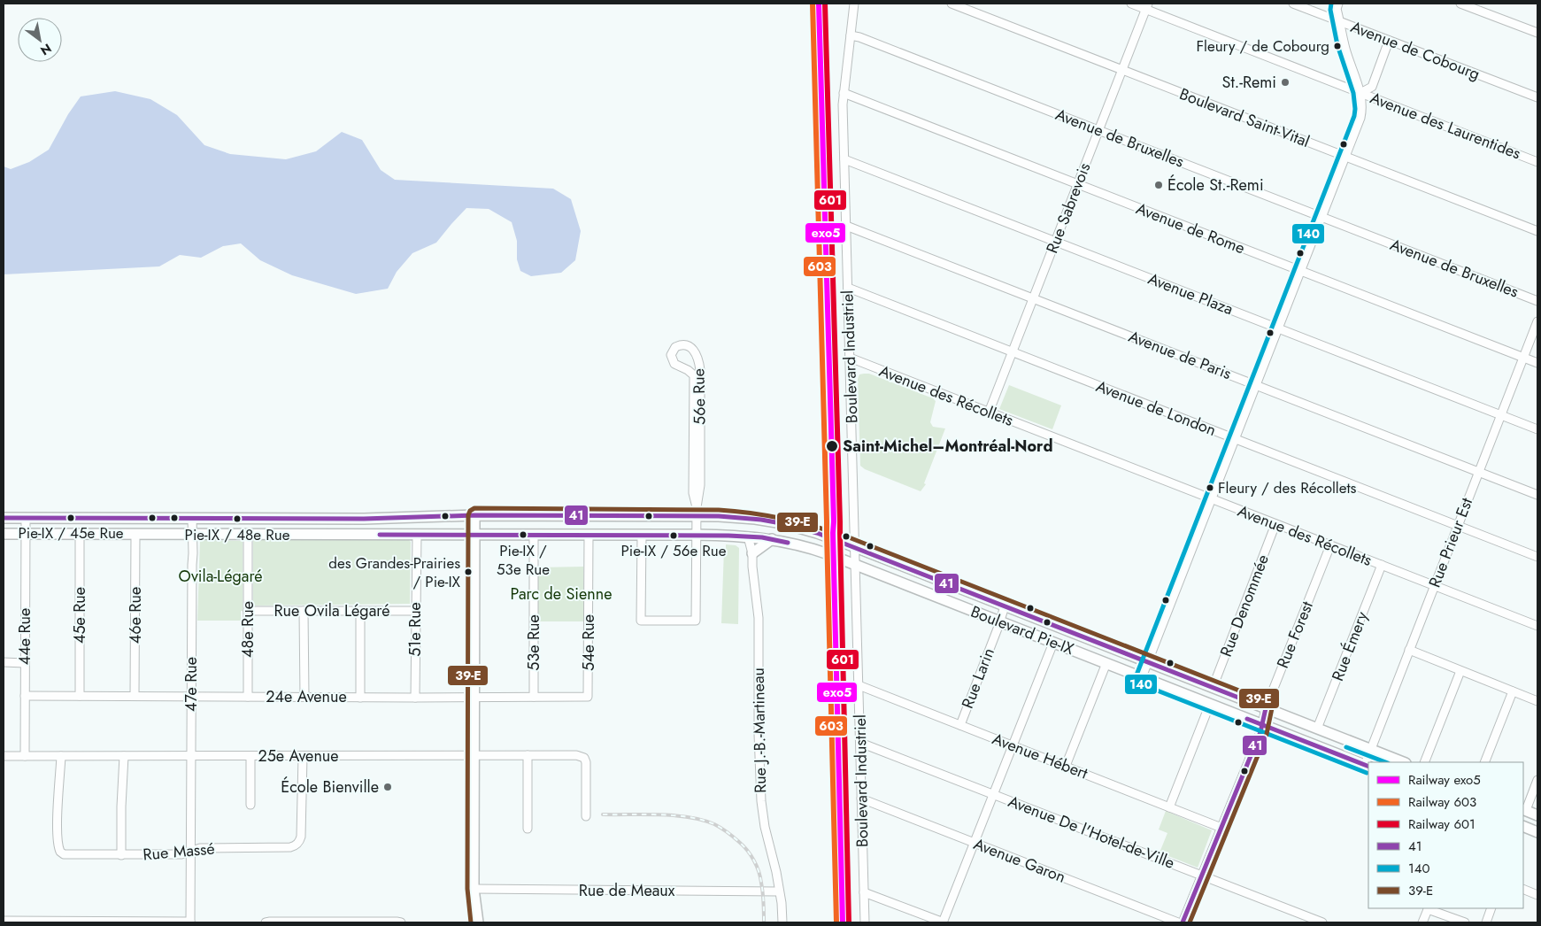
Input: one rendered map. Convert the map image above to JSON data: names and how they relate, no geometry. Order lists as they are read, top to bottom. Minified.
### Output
{"streets":{"main road":["Boulevard Pie-IX"],"street":["Avenue de Cobourg","Boulevard Saint-Vital","Avenue des Laurentides","Avenue de Bruxelles","Rue Sabrevois","Avenue de Rome","Avenue Plaza","Avenue de Paris","Boulevard Industriel","Avenue des Récollets","56e Rue","Avenue de London","Rue Prieur Est","Rue Denommée","Rue Ovila Légaré","45e Rue","46e Rue","48e Rue","51e Rue","Rue Forest","44e Rue","53e Rue","54e Rue","Rue Émery","Rue Larin","47e Rue","24e Avenue","Rue J.-B.-Martineau","25e Avenue","Avenue Hébert","Avenue De l'Hotel-de-Ville","Rue Massé","Avenue Garon","Rue de Meaux"]},"crossings":[["Boulevard Saint-Vital","Rue Sabrevois"],["Avenue des Laurentides","Rue Sabrevois"],["Avenue de Bruxelles","Rue Sabrevois"],["Avenue de Bruxelles","Boulevard Industriel"],["Rue Sabrevois","Avenue de Rome"],["Rue Sabrevois","Avenue Plaza"],["Rue Sabrevois","Avenue de Paris"],["Rue Sabrevois","Avenue des Récollets"],["Rue Sabrevois","Avenue de London"],["Avenue de Rome","Boulevard Industriel"],["Avenue de Rome","Rue Prieur Est"],["Avenue Plaza","Boulevard Industriel"],["Avenue Plaza","Rue Prieur Est"],["Avenue de Paris","Boulevard Industriel"],["Avenue de Paris","Rue Prieur Est"],["Boulevard Industriel","Avenue des Récollets"],["Boulevard Industriel","Avenue de London"],["Boulevard Industriel","Boulevard Pie-IX"],["Boulevard Industriel","Avenue Hébert"],["Boulevard Industriel","Avenue De l'Hotel-de-Ville"],["Boulevard Industriel","Avenue Garon"],["Avenue des Récollets","Rue Prieur Est"],["Avenue des Récollets","Rue Denommée"],["Avenue des Récollets","Rue Forest"],["Avenue des Récollets","Rue Émery"],["56e Rue","Boulevard Pie-IX"],["Avenue de London","Rue Prieur Est"],["Rue Prieur Est","Boulevard Pie-IX"],["Rue Denommée","Boulevard Pie-IX"],["Rue Ovila Légaré","48e Rue"],["Rue Ovila Légaré","51e Rue"],["45e Rue","Boulevard Pie-IX"],["45e Rue","24e Avenue"],["46e Rue","Boulevard Pie-IX"],["46e Rue","24e Avenue"],["48e Rue","Boulevard Pie-IX"],["48e Rue","24e Avenue"],["51e Rue","Boulevard Pie-IX"],["51e Rue","24e Avenue"],["Boulevard Pie-IX","Rue Forest"],["Boulevard Pie-IX","44e Rue"],["Boulevard Pie-IX","53e Rue"],["Boulevard Pie-IX","54e Rue"],["Boulevard Pie-IX","Rue Émery"],["Boulevard Pie-IX","Rue Larin"],["Boulevard Pie-IX","47e Rue"],["Boulevard Pie-IX","Rue J.-B.-Martineau"],["Rue Forest","Avenue Hébert"],["Rue Forest","Avenue De l'Hotel-de-Ville"],["44e Rue","24e Avenue"],["44e Rue","25e Avenue"],["53e Rue","24e Avenue"],["54e Rue","24e Avenue"],["Rue Larin","Avenue Hébert"],["47e Rue","24e Avenue"],["47e Rue","25e Avenue"],["47e Rue","Rue Massé"],["Rue J.-B.-Martineau","Rue de Meaux"],["25e Avenue","Rue Massé"]],"parks":["Ovila-Légaré","Parc de Sienne"],"places":["Fleury / de Cobourg","St.-Remi","École St.-Remi","Saint-Michel–Montréal-Nord","Fleury / des Récollets","Pie-IX / 45e Rue","Pie-IX / 48e Rue","Pie-IX / 53e Rue","Pie-IX / 56e Rue","des Grandes-Prairies / Pie-IX","École Bienville"],"lines":["rail line exo5","rail line 603","rail line 601","transit line 140","transit line 39-E","transit line 41"],"legend":["Railway exo5","Railway 603","Railway 601","41","140","39-E"],"north":"bottom right"}
